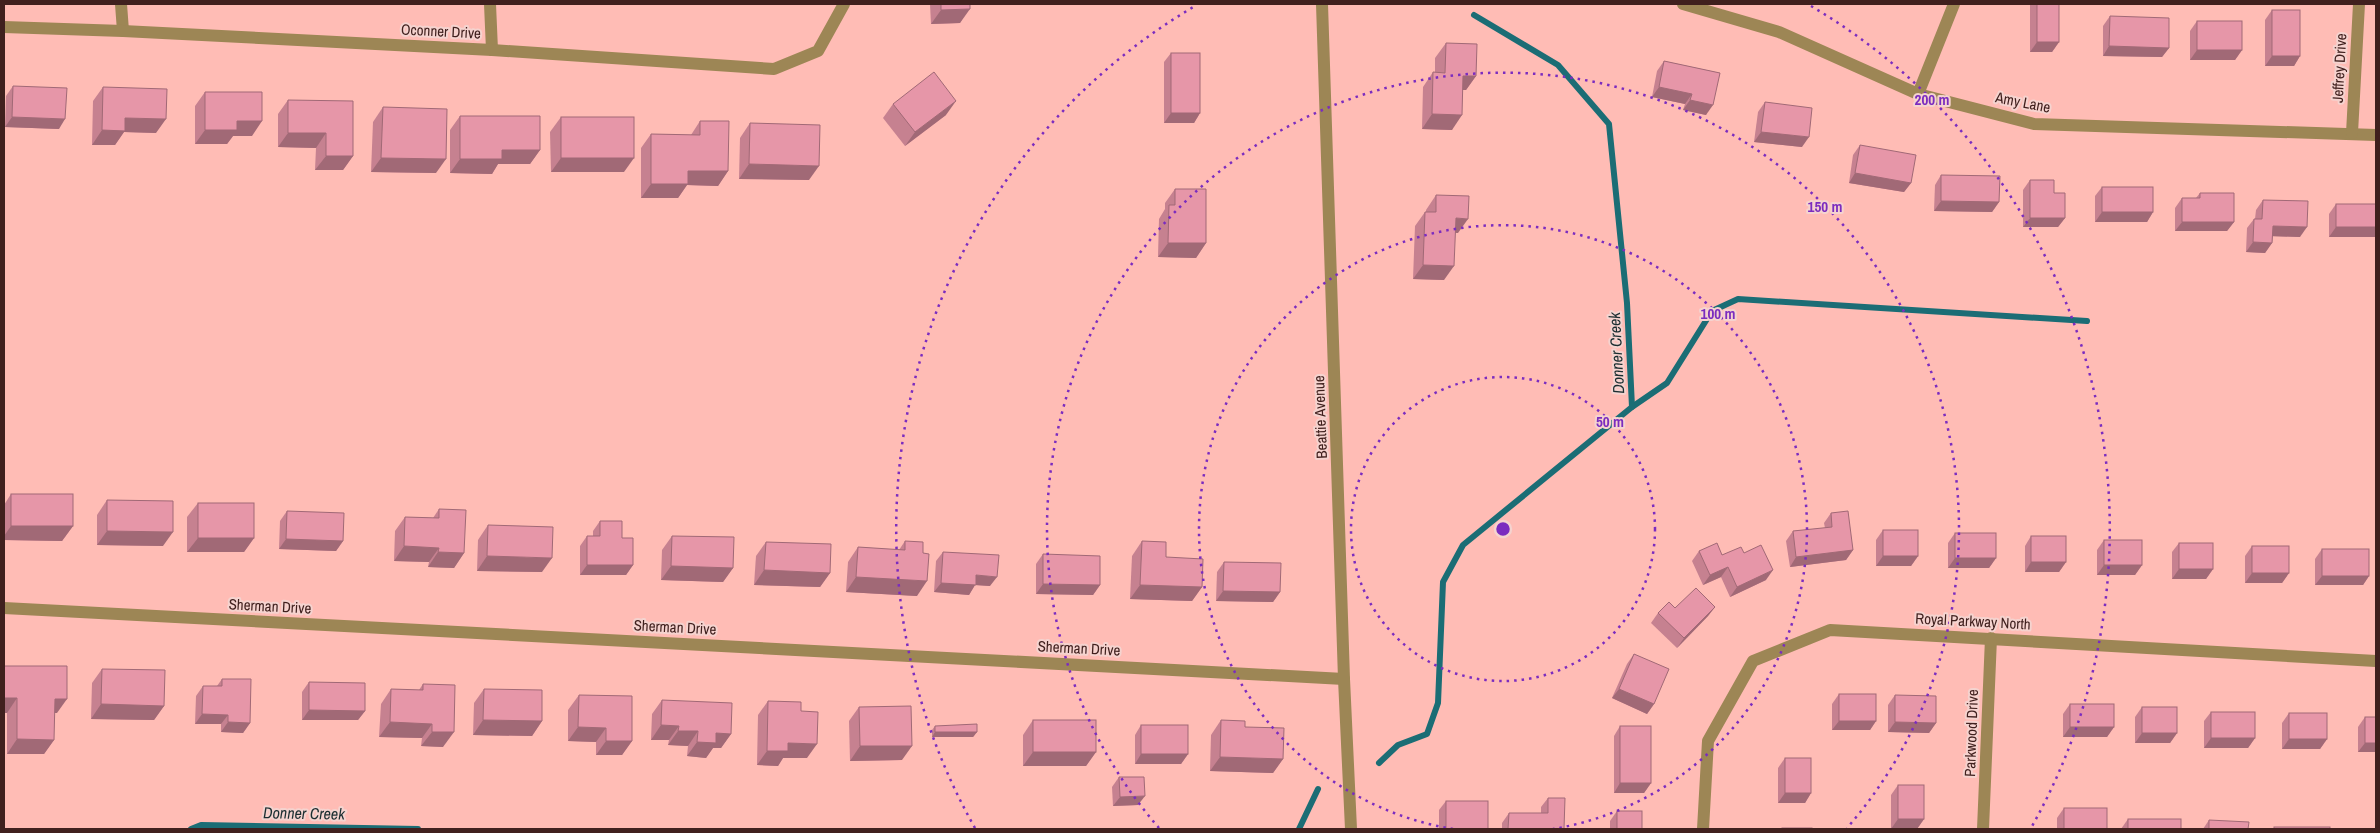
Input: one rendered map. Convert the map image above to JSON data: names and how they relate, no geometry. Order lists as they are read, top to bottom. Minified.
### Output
{"streets":{"street":["Oconner Drive","Jeffrey Drive","Amy Lane","Beattie Avenue","Sherman Drive","Royal Parkway North","Parkwood Drive"]},"crossings":[["Jeffrey Drive","Amy Lane"],["Beattie Avenue","Sherman Drive"],["Royal Parkway North","Parkwood Drive"]],"water":["Donner Creek"],"rings":["200 m","150 m","100 m","50 m"]}
